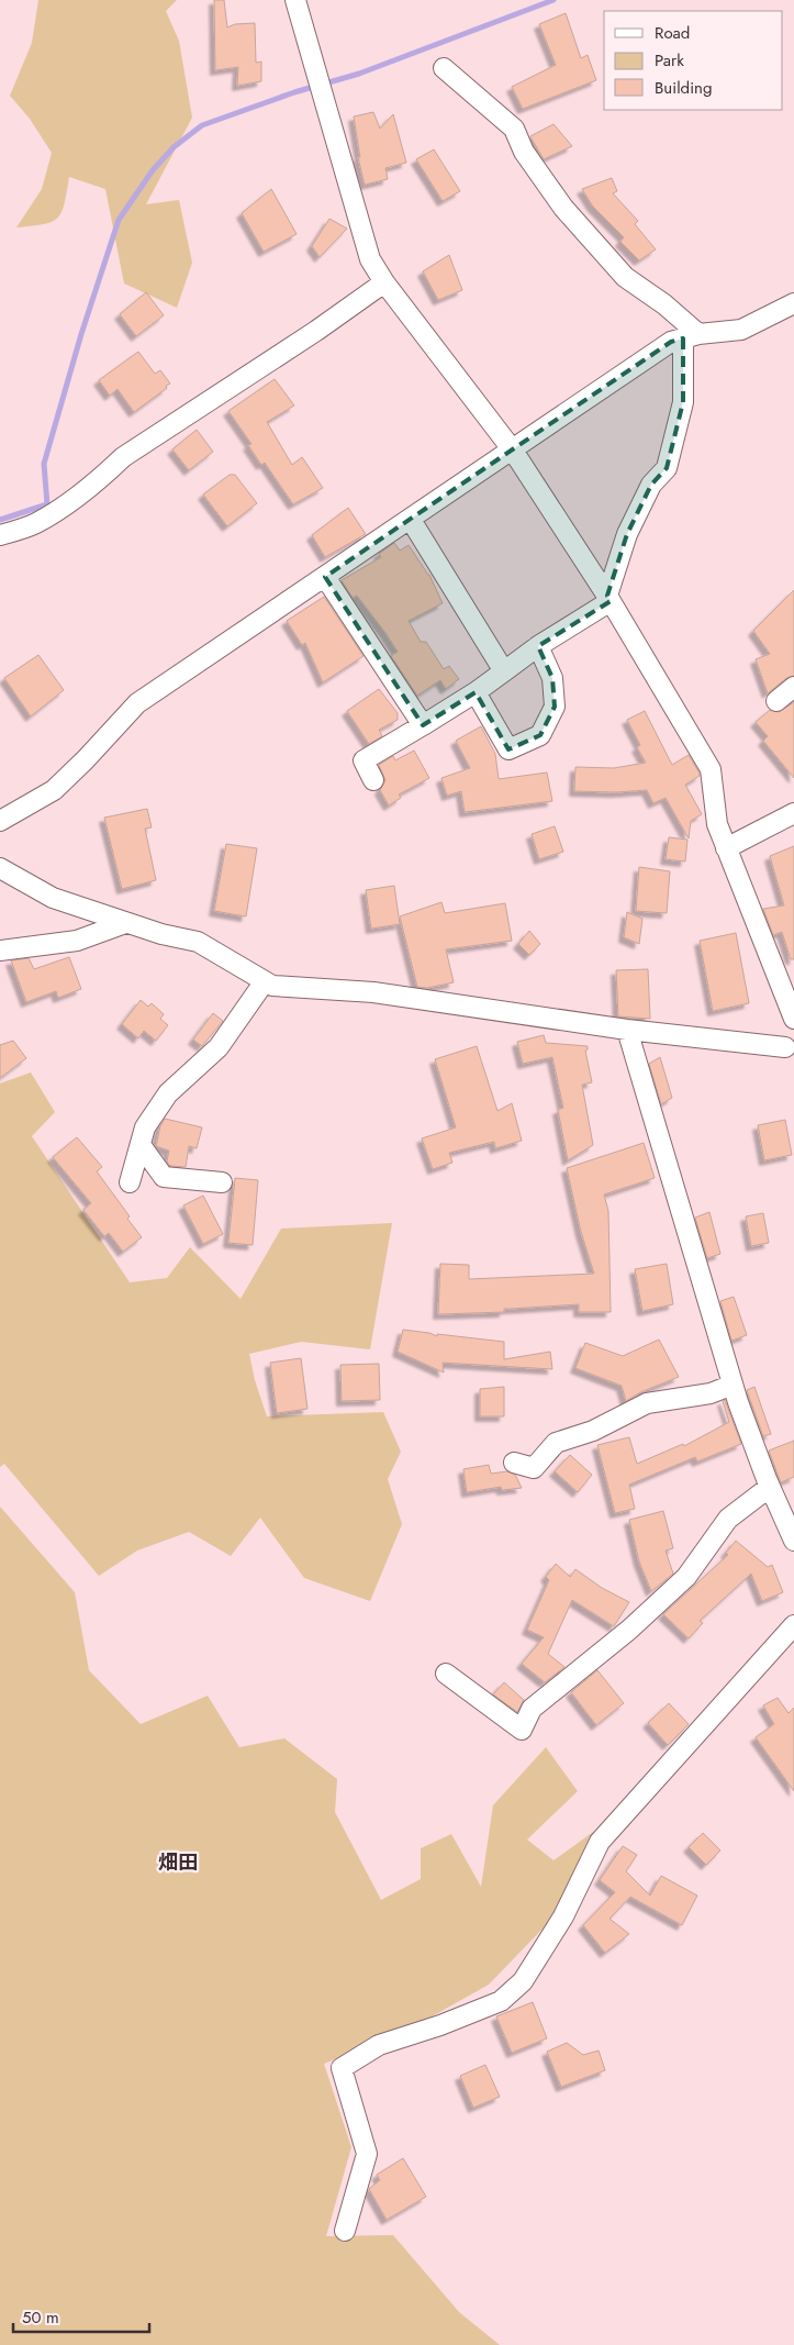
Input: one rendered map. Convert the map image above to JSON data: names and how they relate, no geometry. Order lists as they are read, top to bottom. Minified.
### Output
{"districts":["畑田"],"legend":["Road","Park","Building"],"scale_bar":"50 m"}
